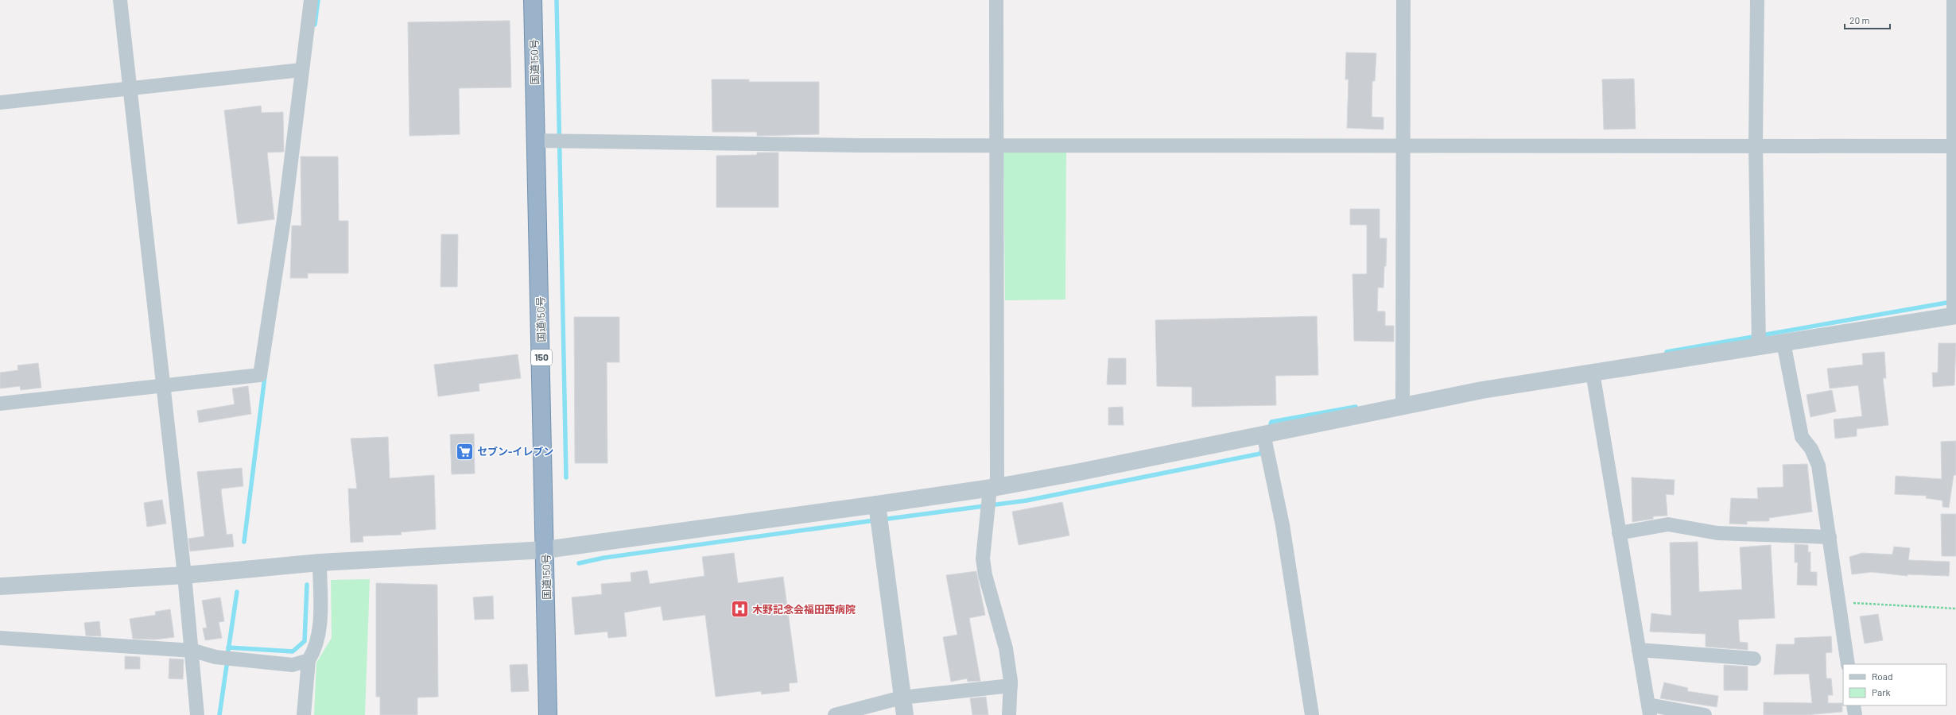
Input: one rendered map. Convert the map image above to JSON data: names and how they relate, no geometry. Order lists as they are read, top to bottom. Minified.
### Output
{"streets":{"highway":["国道150号","150"]},"places":{"supermarket":["セブン-イレブン"],"hospital":["木野記念会福田西病院"]},"legend":["Road","Park"],"scale_bar":"20 m"}
